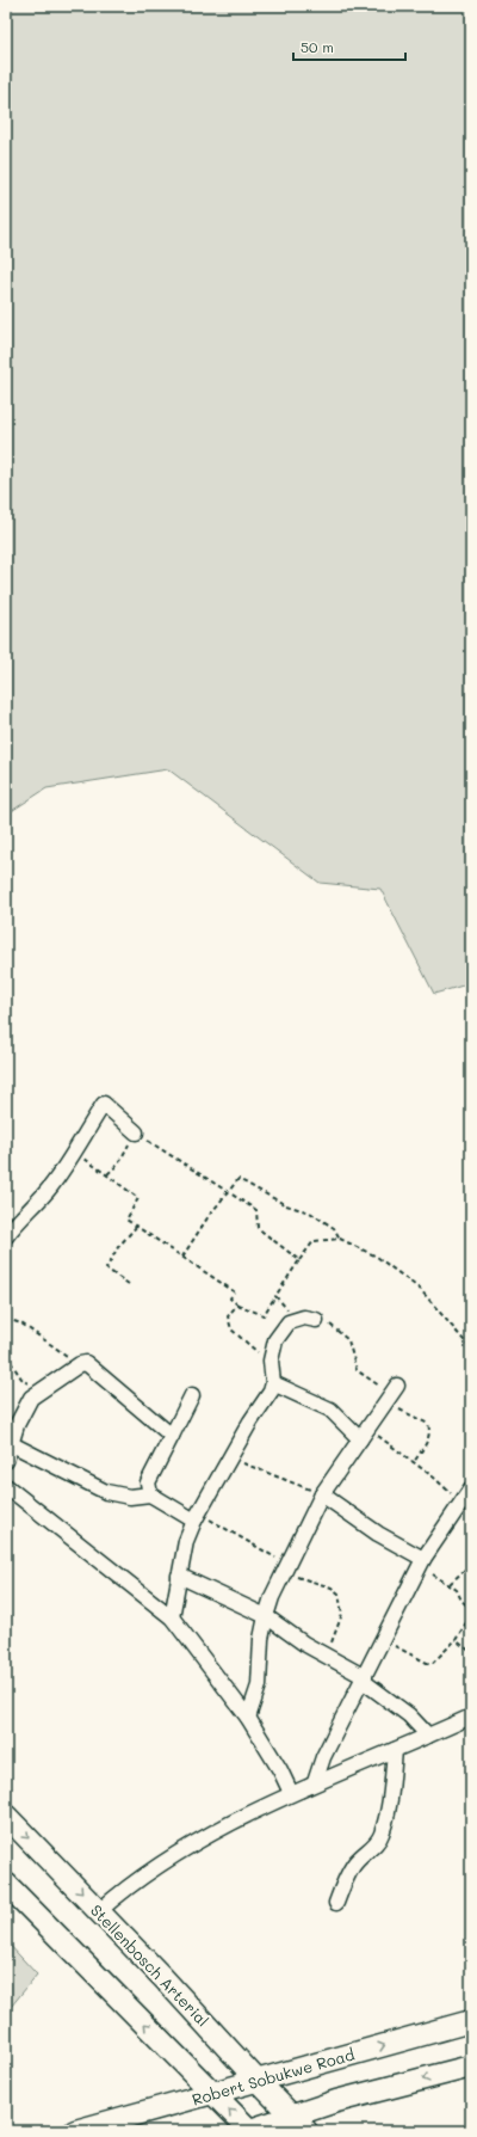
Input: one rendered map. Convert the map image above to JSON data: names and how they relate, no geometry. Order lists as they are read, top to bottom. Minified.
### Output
{"streets":{"main road":["Stellenbosch Arterial","Robert Sobukwe Road"]},"crossings":[["Stellenbosch Arterial","Robert Sobukwe Road"]],"scale_bar":"50 m"}
